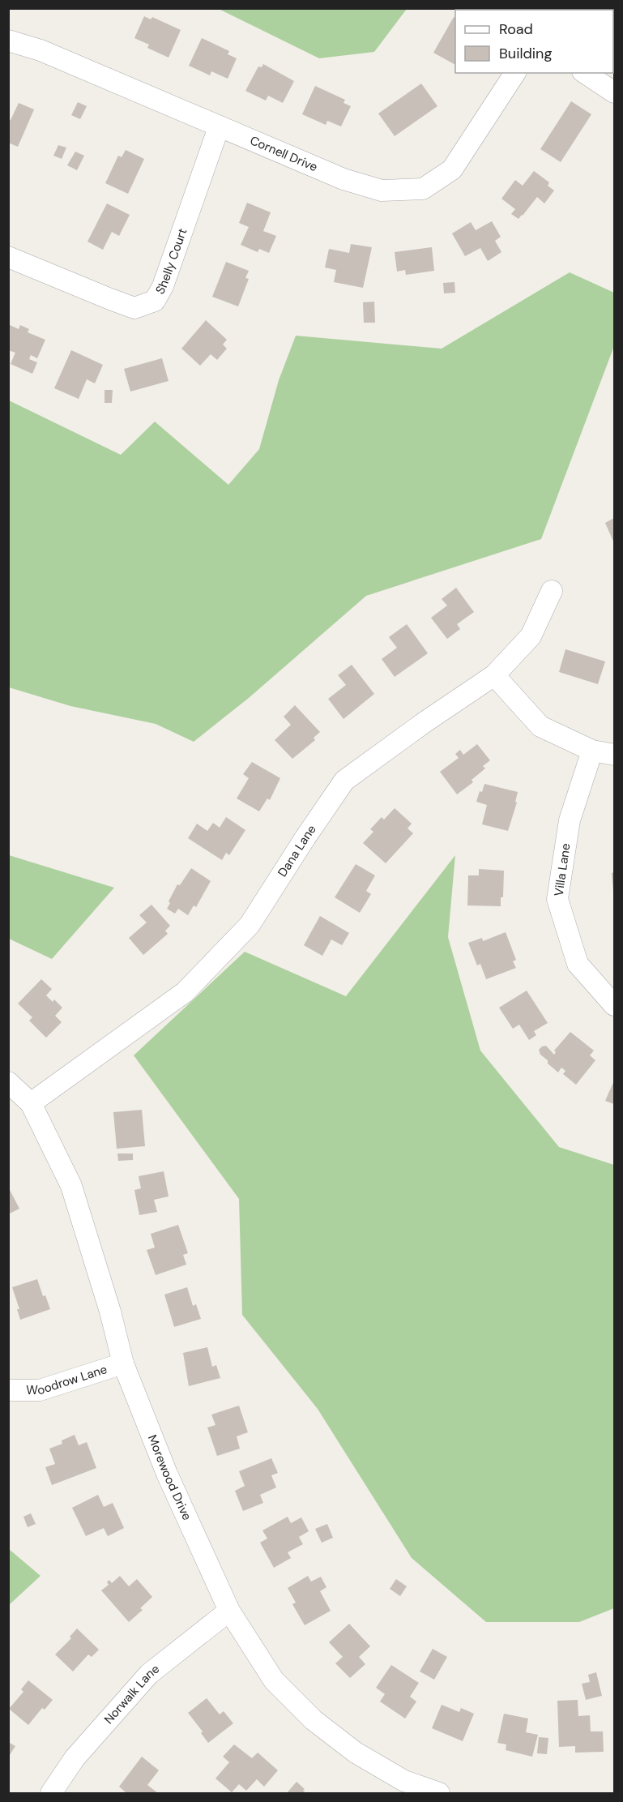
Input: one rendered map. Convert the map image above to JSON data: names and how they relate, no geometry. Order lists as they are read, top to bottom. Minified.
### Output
{"streets":{"street":["Cornell Drive","Shelly Court","Dana Lane","Villa Lane","Woodrow Lane","Morewood Drive","Norwalk Lane"]},"crossings":[["Cornell Drive","Shelly Court"],["Dana Lane","Morewood Drive"],["Woodrow Lane","Morewood Drive"],["Morewood Drive","Norwalk Lane"]],"legend":["Road","Building"]}
